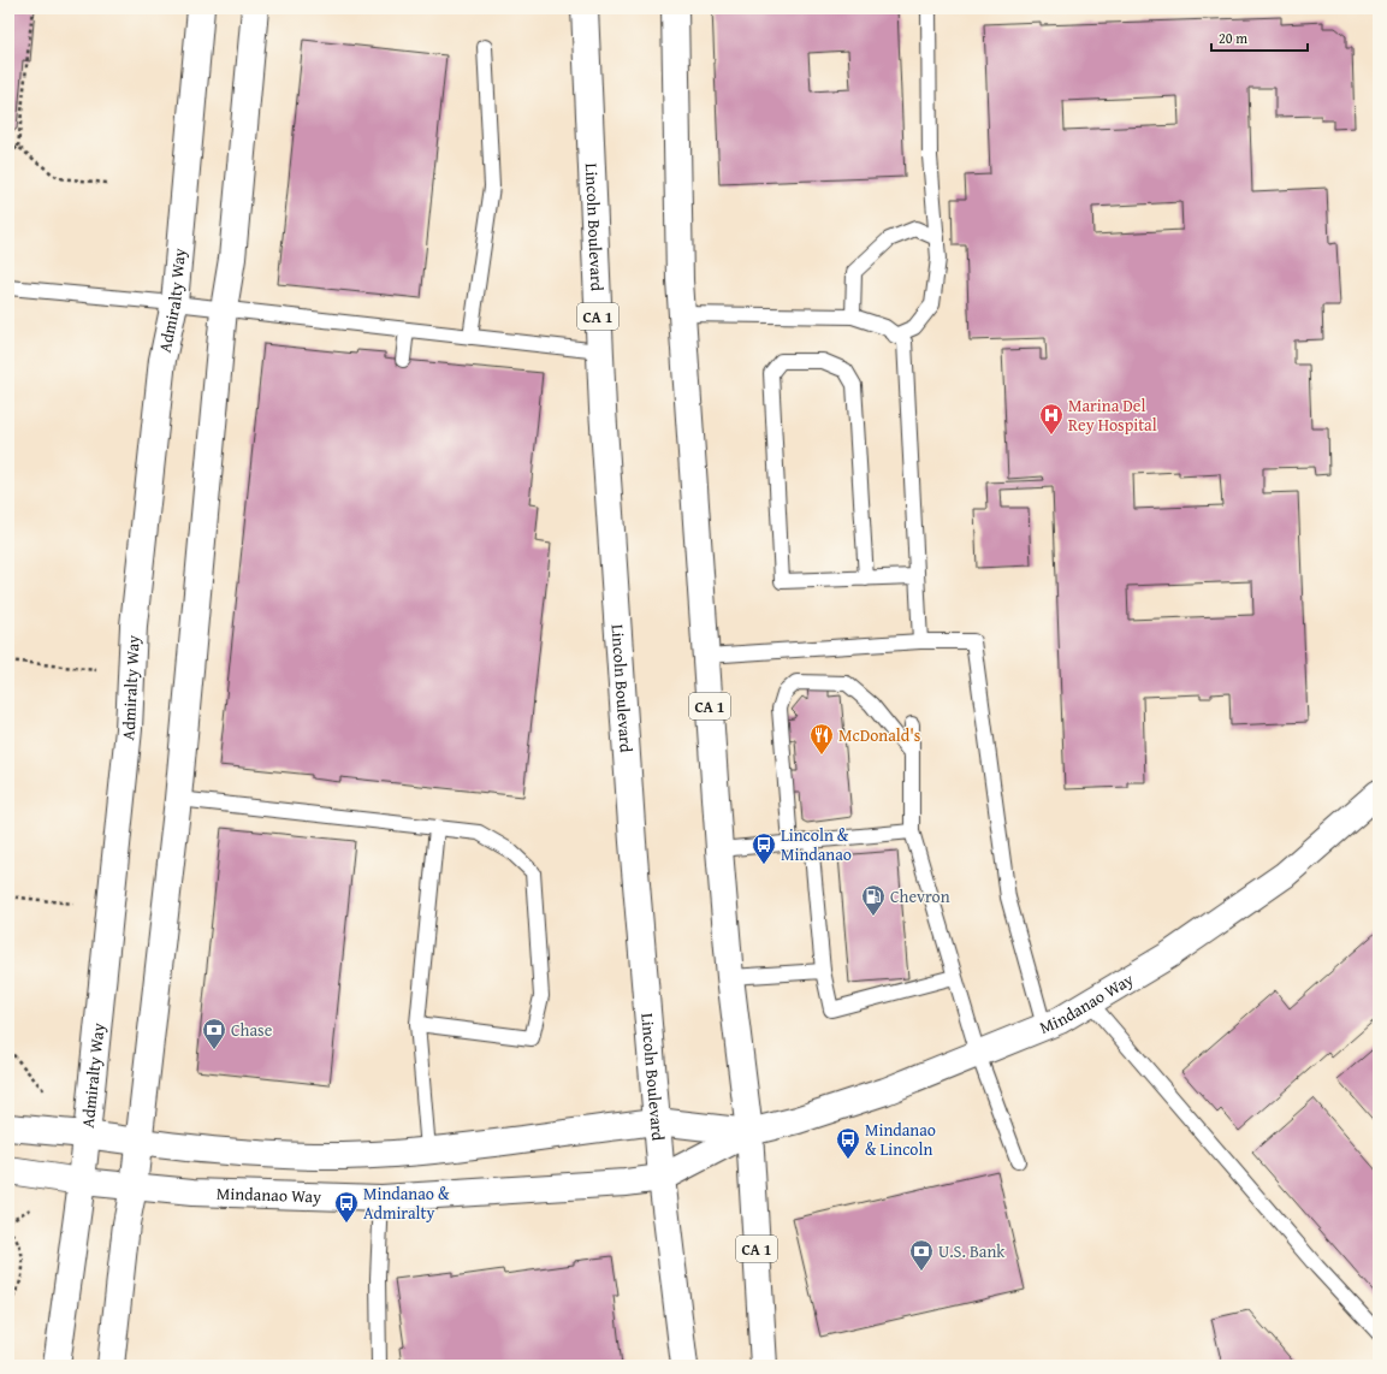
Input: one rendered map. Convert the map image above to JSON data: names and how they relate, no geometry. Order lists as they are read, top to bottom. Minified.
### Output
{"streets":{"main road":["Lincoln Boulevard","Admiralty Way","CA 1","Mindanao Way"]},"crossings":[["Lincoln Boulevard","Mindanao Way"],["Admiralty Way","Mindanao Way"],["CA 1","Mindanao Way"]],"places":{"hospital":["Marina Del Rey Hospital"],"restaurant":["McDonald's"],"bus stop":["Lincoln & Mindanao","Mindanao & Lincoln","Mindanao & Admiralty"],"fuel station":["Chevron"],"bank":["Chase","U.S. Bank"]},"scale_bar":"20 m"}
